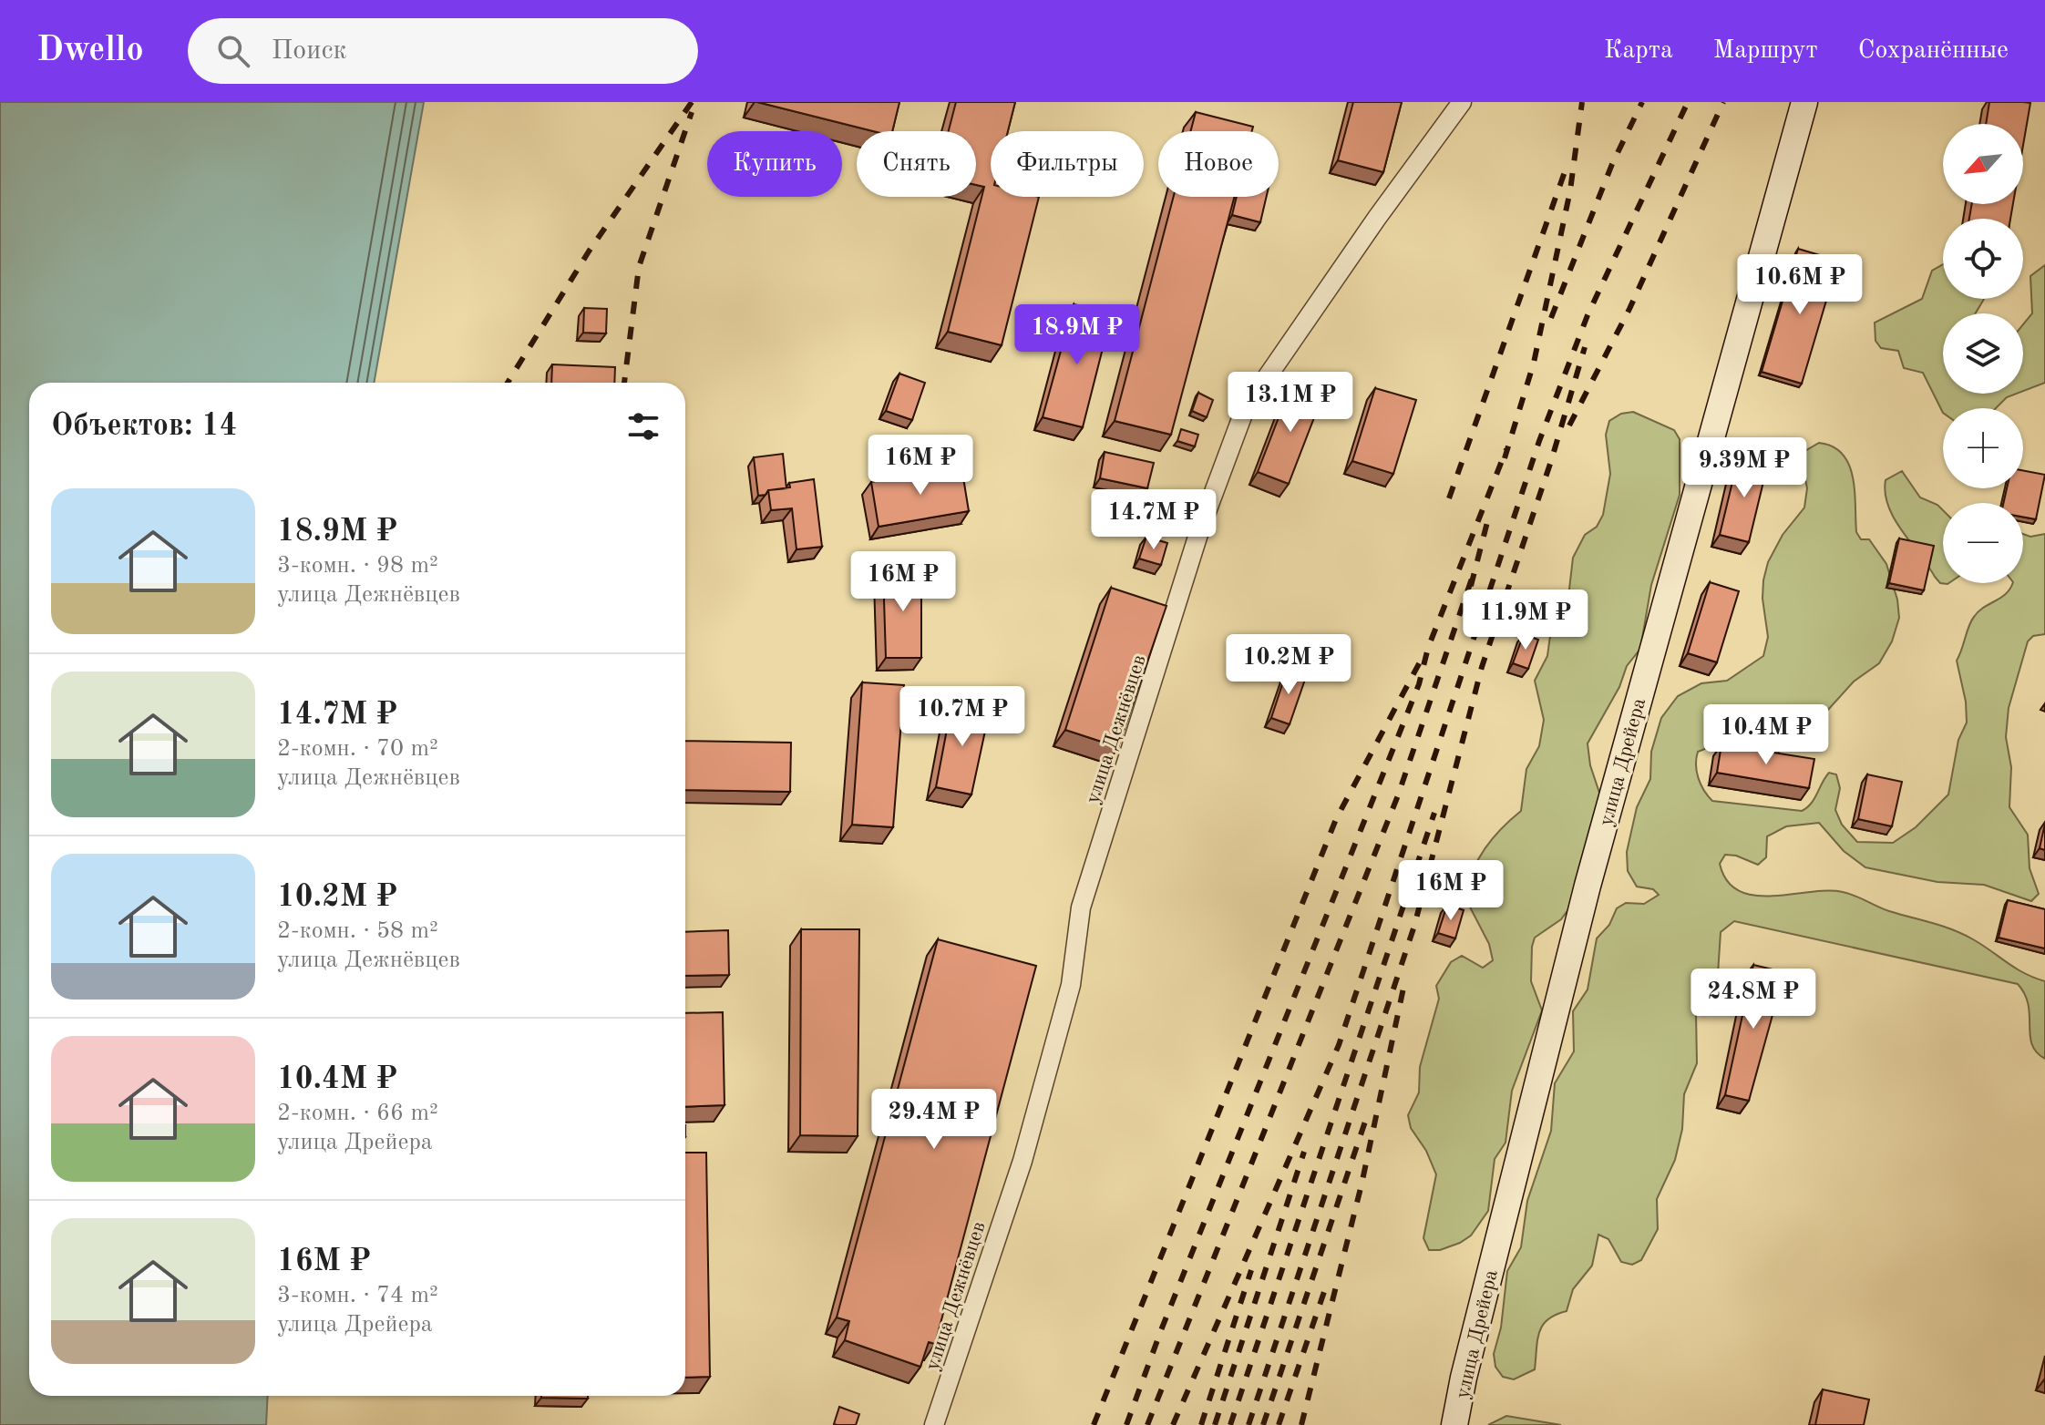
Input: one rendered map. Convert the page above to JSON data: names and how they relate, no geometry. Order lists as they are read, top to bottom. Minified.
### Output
{"streets":{"main road":["улица Дрейера"],"street":["улица Дежнёвцев"]},"north":"bottom left","page":{"header":"Dwello","search":"Поиск","nav":["Карта","Маршрут","Сохранённые"],"map_buttons":["+","−"],"chip":["Купить","Снять","Фильтры","Новое"],"price":["10.6M ₽","18.9M ₽","13.1M ₽","16M ₽","9.39M ₽","14.7M ₽","16M ₽","11.9M ₽","10.2M ₽","10.7M ₽","10.4M ₽","16M ₽","24.8M ₽","29.4M ₽"],"heading":"Объектов: 14","list":[{"name":"18.9M ₽","note":"3-комн. · 98 m² · улица Дежнёвцев"},{"name":"14.7M ₽","note":"2-комн. · 70 m² · улица Дежнёвцев"},{"name":"10.2M ₽","note":"2-комн. · 58 m² · улица Дежнёвцев"},{"name":"10.4M ₽","note":"2-комн. · 66 m² · улица Дрейера"},{"name":"16M ₽","note":"3-комн. · 74 m² · улица Дрейера"}]}}
